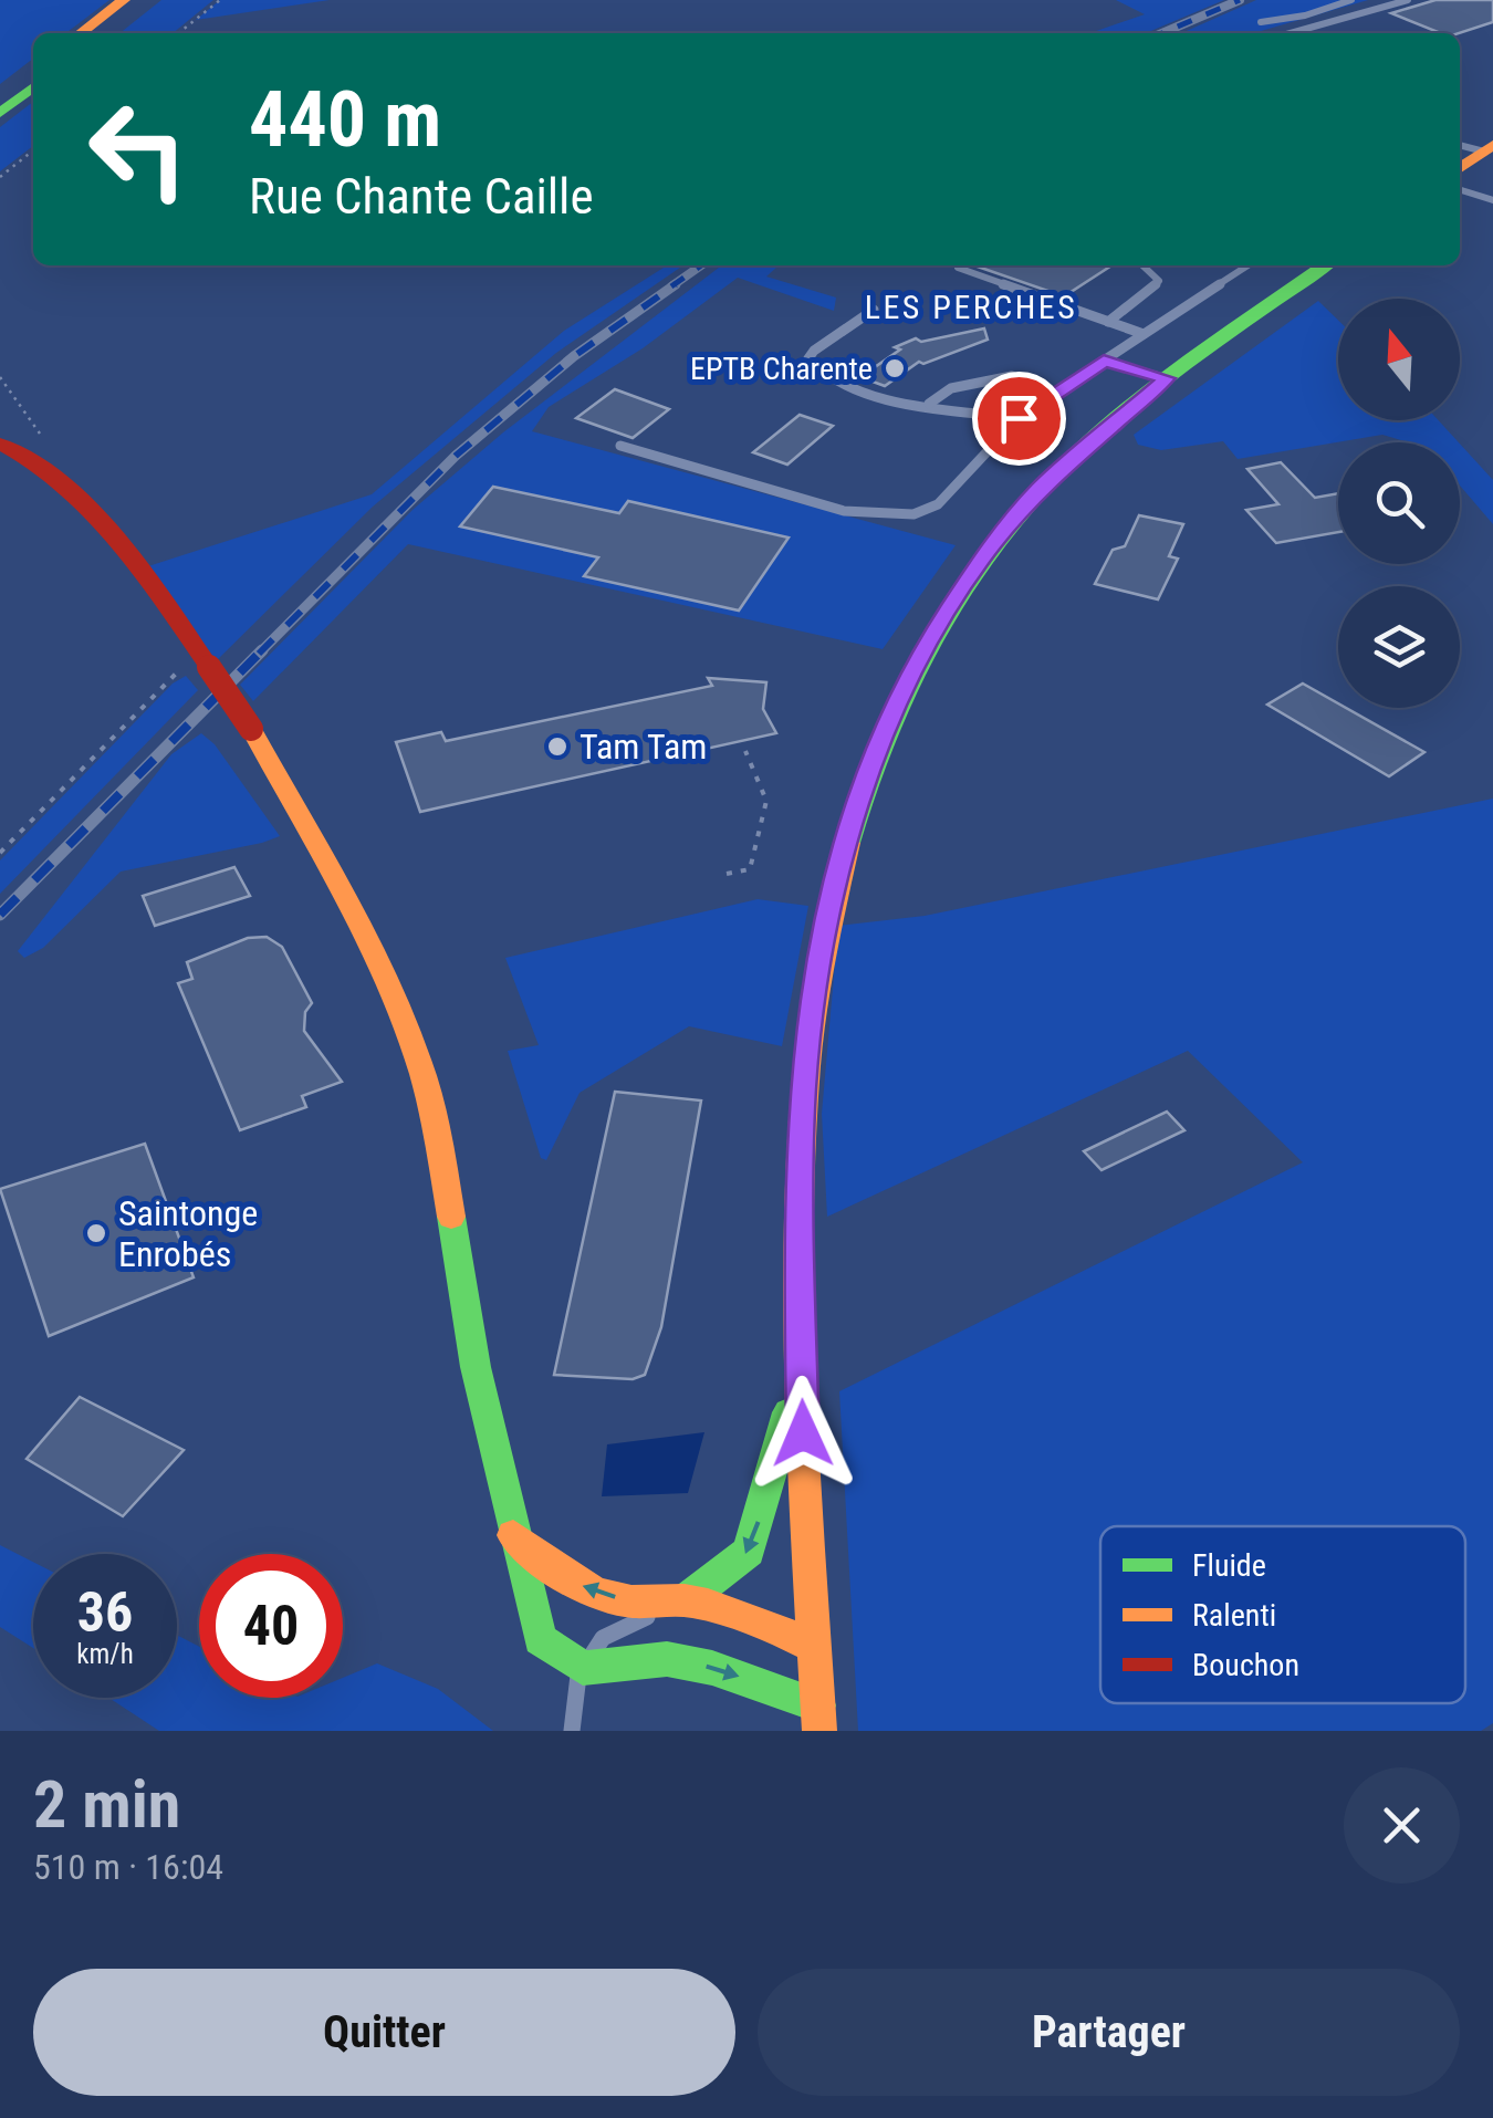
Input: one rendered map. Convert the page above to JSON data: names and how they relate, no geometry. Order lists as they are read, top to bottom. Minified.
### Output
{"districts":["LES PERCHES"],"places":["EPTB Charente","Tam Tam","Saintonge Enrobés"],"legend":["Fluide","Ralenti","Bouchon"],"north":"top","page":{"turn":["440 m","Rue Chante Caille"],"speed":"36 km/h","limit":"40","heading":["2 min","510 m · 16:04"],"buttons":["Quitter","Partager"]}}
